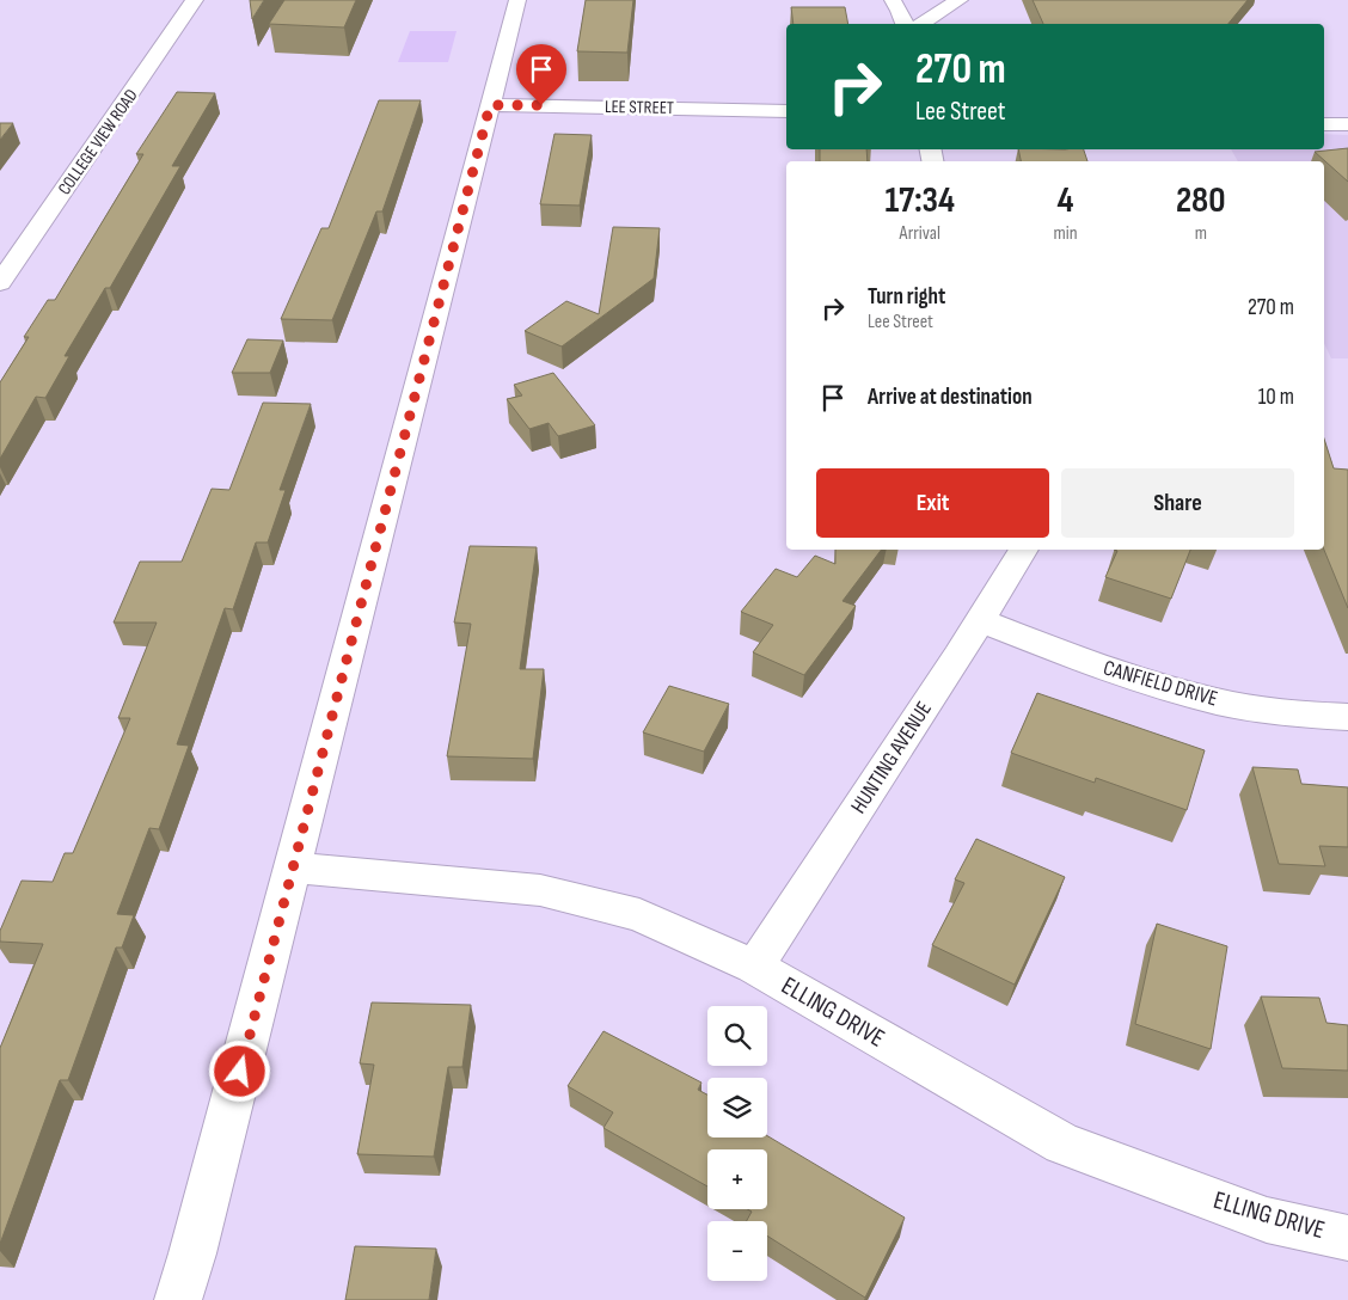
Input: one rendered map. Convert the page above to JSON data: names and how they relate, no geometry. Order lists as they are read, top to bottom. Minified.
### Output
{"streets":{"street":["LEE STREET","COLLEGE VIEW ROAD","CANFIELD DRIVE","HUNTING AVENUE","ELLING DRIVE"]},"crossings":[["CANFIELD DRIVE","HUNTING AVENUE"],["HUNTING AVENUE","ELLING DRIVE"]],"page":{"turn":["270 m","Lee Street"],"eta":["17:34","Arrival","4","min","280","m"],"list":[{"name":"Turn right","note":"Lee Street","value":"270 m"},{"name":"Arrive at destination","value":"10 m"}],"buttons":["Exit","Share"],"map_buttons":["+","−"]}}
